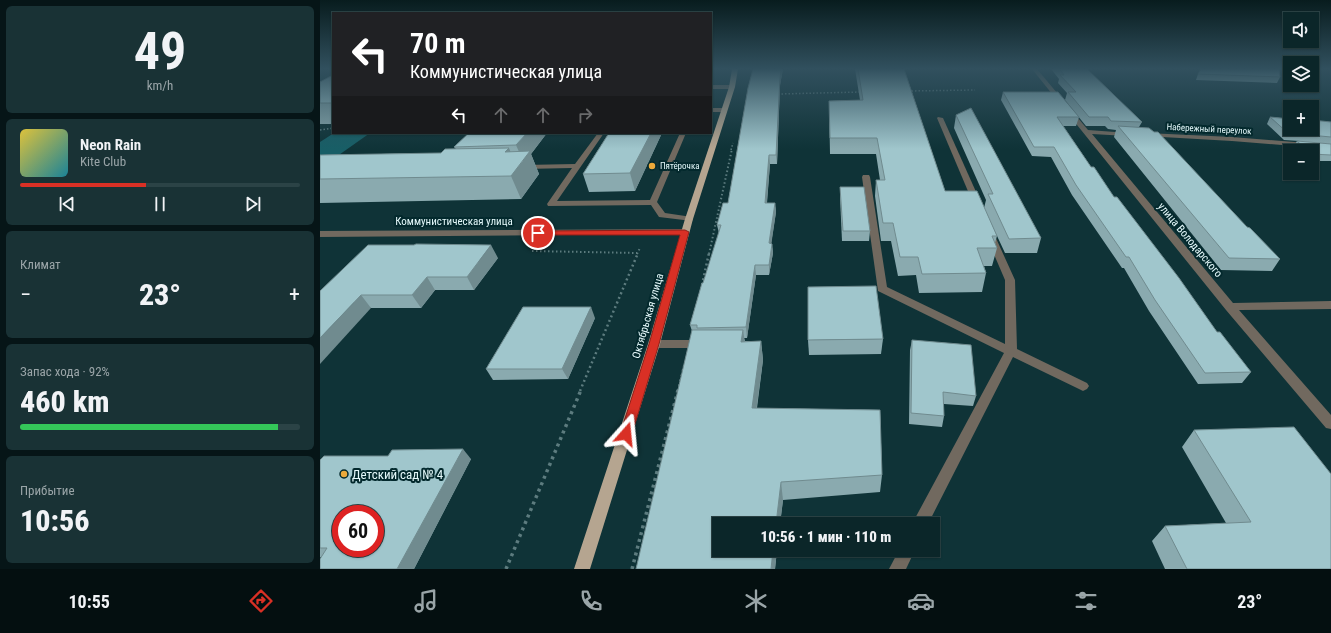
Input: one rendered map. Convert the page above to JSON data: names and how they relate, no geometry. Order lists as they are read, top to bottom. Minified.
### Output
{"streets":{"main road":["Октябрьская улица"],"street":["Набережный переулок","Коммунистическая улица","улица Володарского"]},"crossings":[["Набережный переулок","улица Володарского"],["Коммунистическая улица","Октябрьская улица"]],"places":["Пятёрочка","Детский сад № 4"],"page":{"tile":[["49","km/h"],"Климат",["Запас хода · 92%","460 km"],["Прибытие","10:56"]],"map_buttons":["+","−"],"turn":["70 m","Коммунистическая улица"],"song":["Neon Rain","Kite Club"],"heat":["−","23°","+"],"limit":"60","trip":"10:56 · 1 мин · 110 m","tabs":["10:55","23°"]}}
